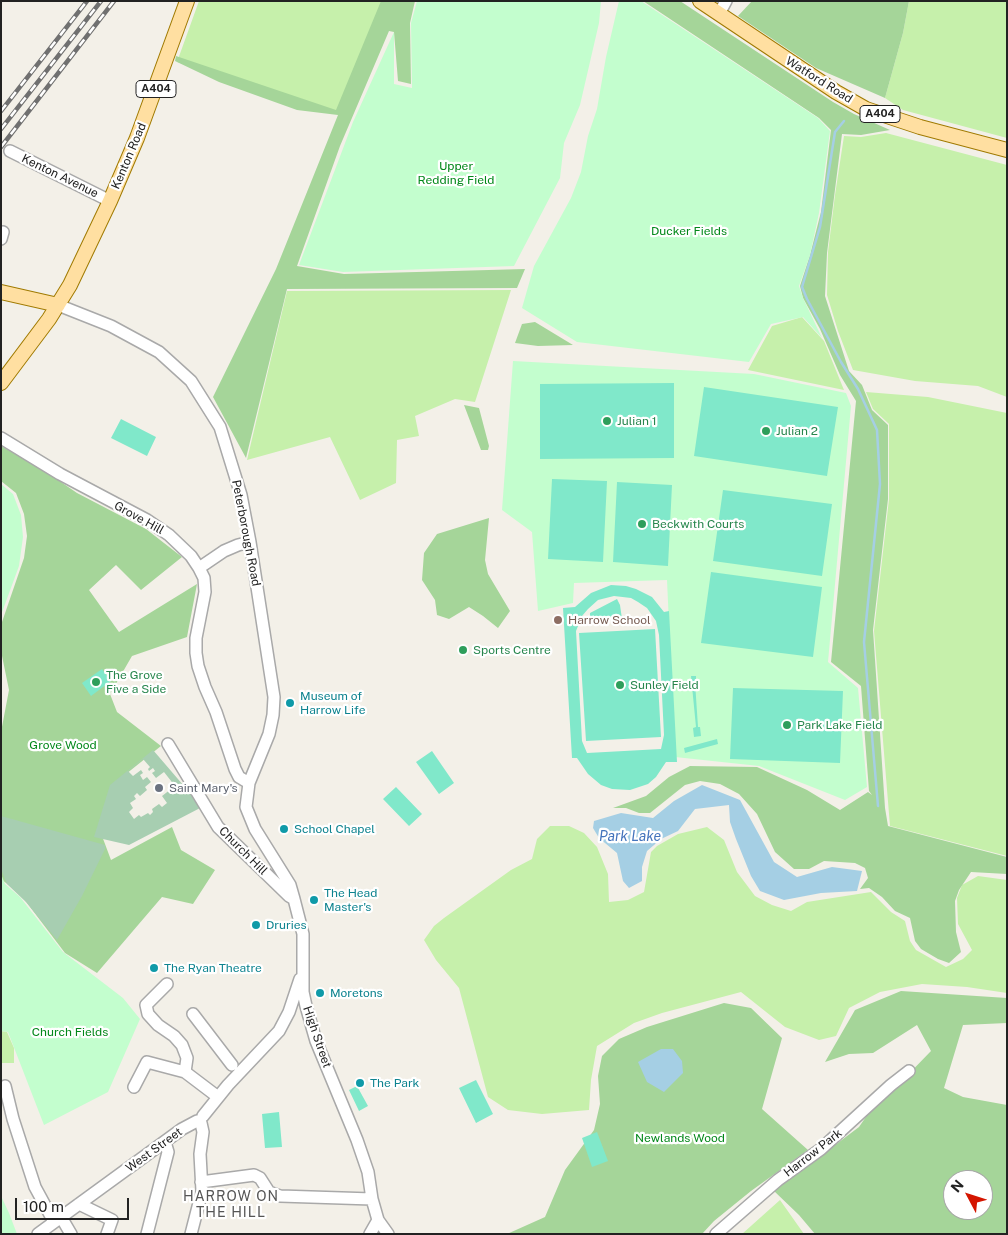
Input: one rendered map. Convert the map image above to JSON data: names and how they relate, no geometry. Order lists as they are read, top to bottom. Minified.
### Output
{"streets":{"main road":["Watford Road","A404","Kenton Road","Peterborough Road"],"street":["Kenton Avenue","Grove Hill","Church Hill","High Street","West Street","Harrow Park"]},"crossings":[["A404","Kenton Road"],["A404","Peterborough Road"],["Kenton Road","Kenton Avenue"],["Kenton Road","Peterborough Road"],["Grove Hill","Peterborough Road"],["Grove Hill","High Street"],["Peterborough Road","High Street"],["Church Hill","High Street"],["High Street","West Street"]],"districts":["HARROW ON THE HILL"],"water":["Park Lake"],"parks":["Upper Redding Field","Ducker Fields","Grove Wood","Church Fields","Newlands Wood"],"places":["Julian 1","Julian 2","Beckwith Courts","Harrow School","Sports Centre","The Grove Five a Side","Sunley Field","Museum of Harrow Life","Park Lake Field","Saint Mary's","School Chapel","The Head Master's","Druries","The Ryan Theatre","Moretons","The Park"],"scale_bar":"100 m","north":"top left"}
